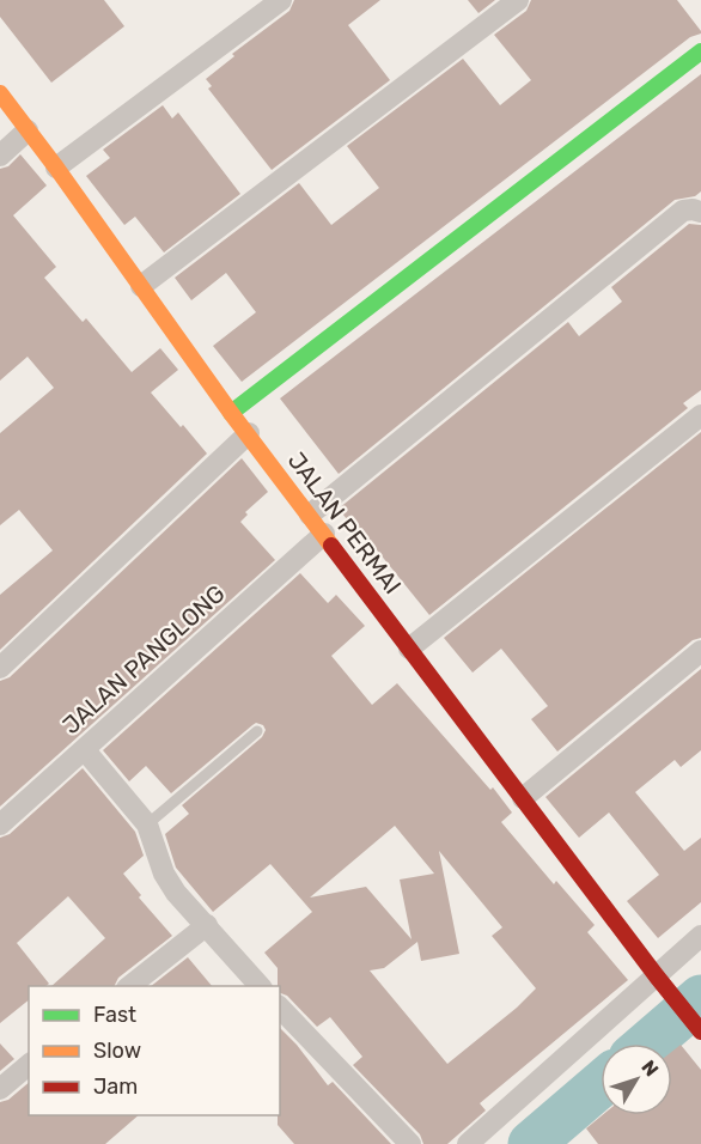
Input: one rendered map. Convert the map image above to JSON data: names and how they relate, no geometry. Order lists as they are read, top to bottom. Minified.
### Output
{"streets":{"street":["JALAN PERMAI","JALAN PANGLONG"]},"crossings":[["JALAN PERMAI","JALAN PANGLONG"]],"legend":["Fast","Slow","Jam"],"north":"top right"}
